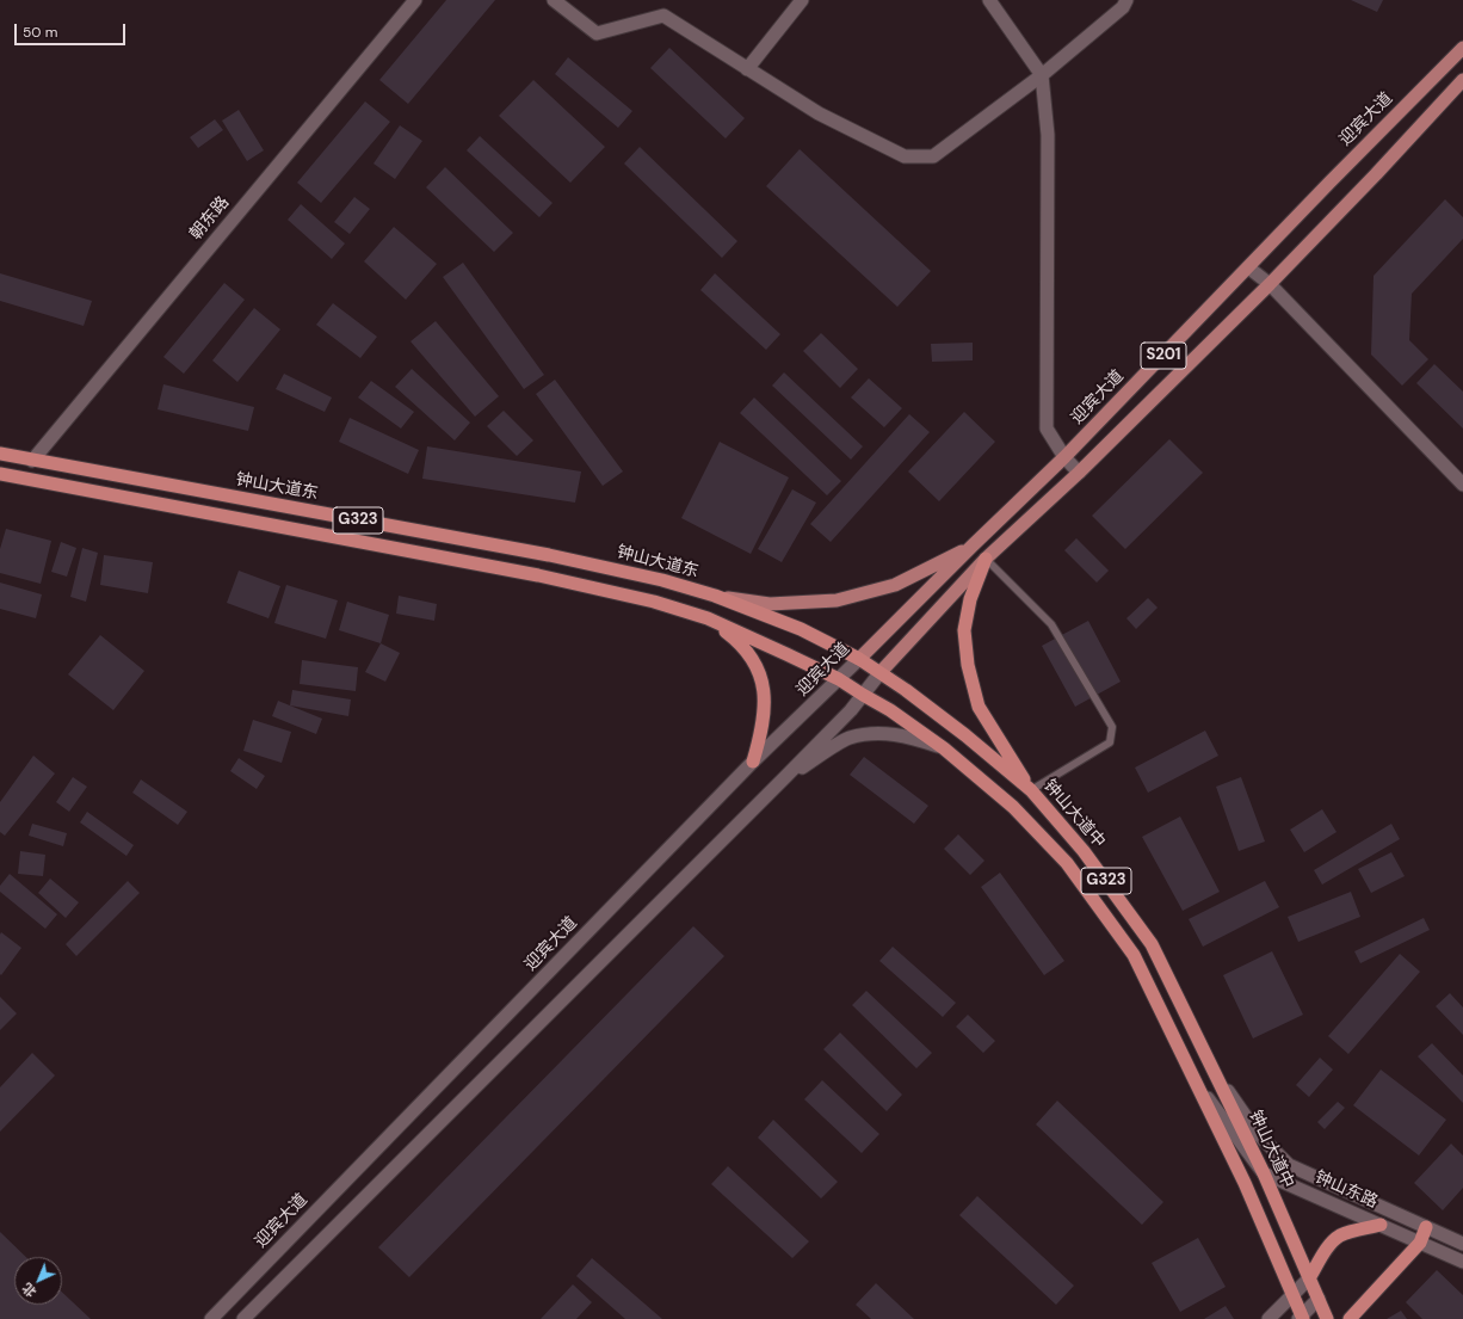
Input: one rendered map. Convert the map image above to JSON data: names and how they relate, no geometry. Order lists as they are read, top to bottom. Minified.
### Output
{"streets":{"highway":["钟山大道东","G323","钟山大道中"],"main road":["迎宾大道","S201"],"street":["朝东路","钟山东路"]},"crossings":[["迎宾大道","G323"],["迎宾大道","钟山大道中"],["朝东路","钟山大道东"],["S201","钟山大道中"],["钟山大道东","钟山大道中"],["G323","钟山东路"],["钟山大道中","钟山东路"]],"scale_bar":"50 m","north":"bottom left"}
